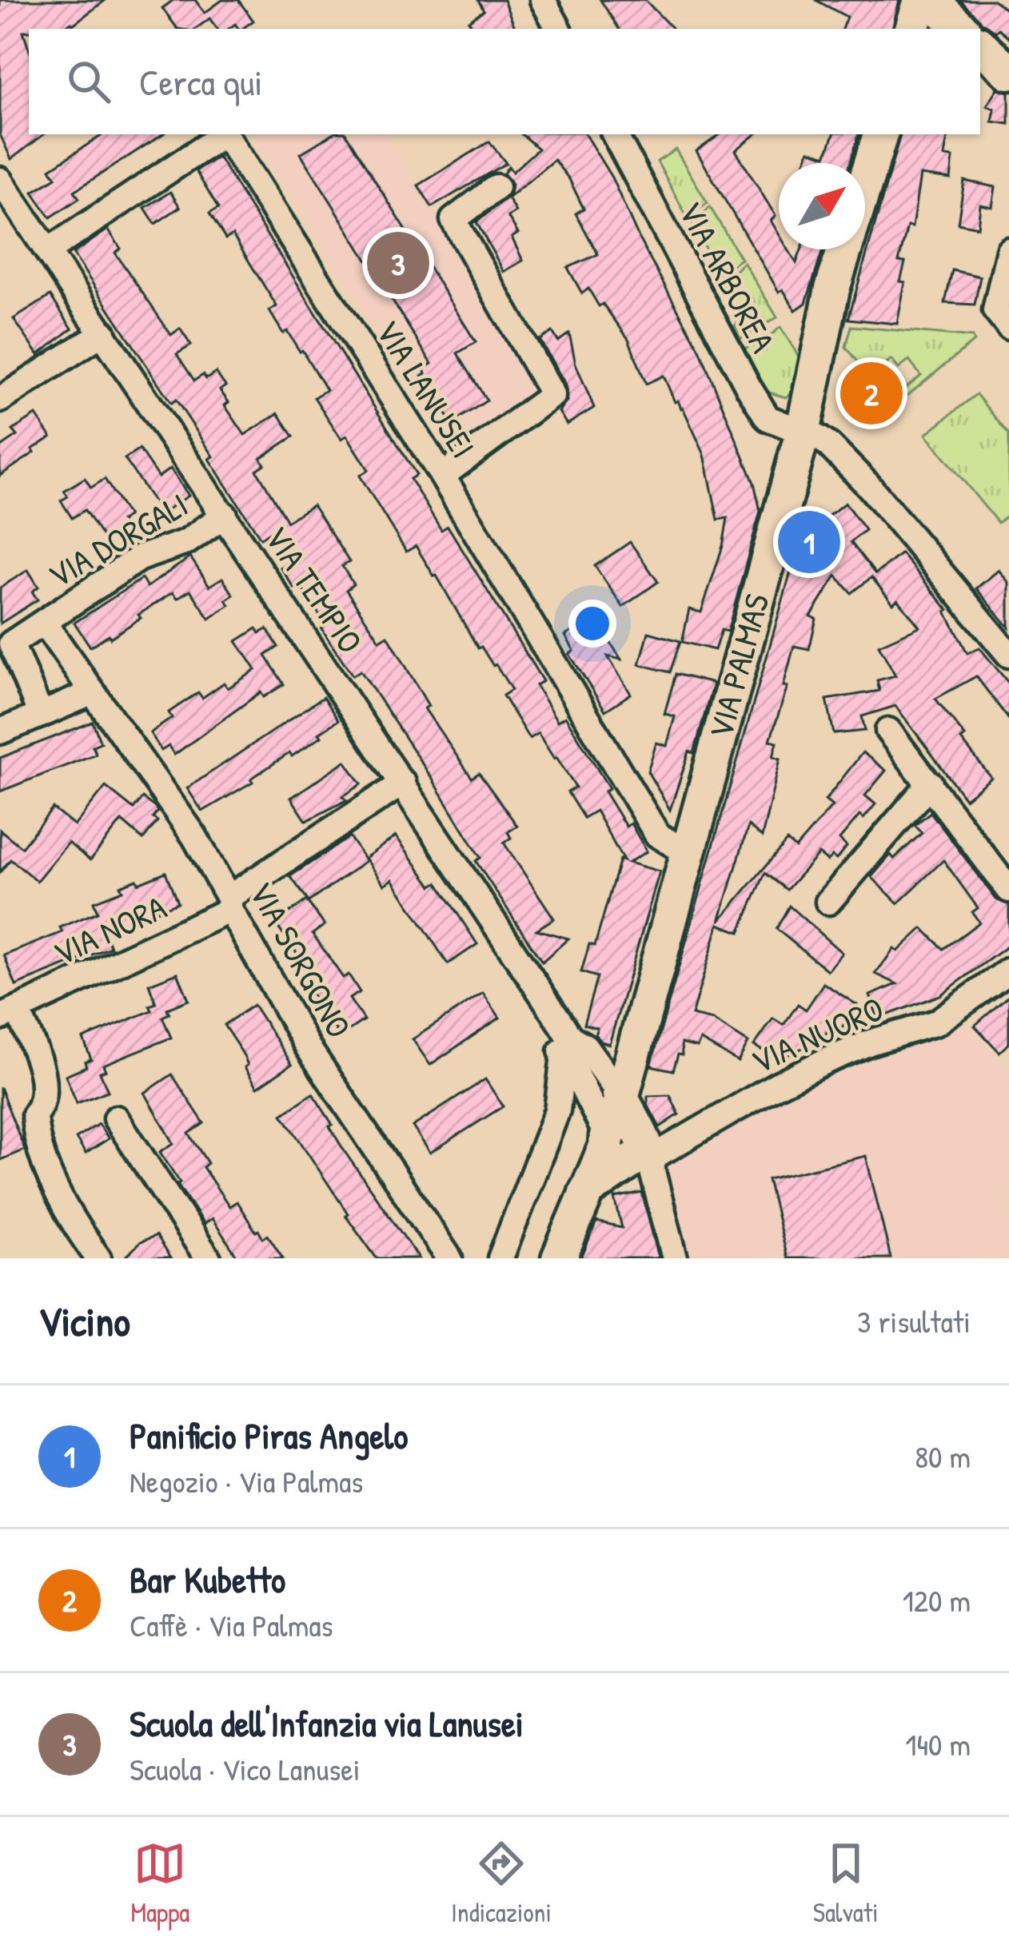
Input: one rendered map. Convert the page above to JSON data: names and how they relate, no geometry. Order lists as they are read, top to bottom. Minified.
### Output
{"streets":{"street":["VIA ARBOREA","VIA LANUSEI","VIA DORGALI","VIA TEMPIO","VIA PALMAS","VIA NORA","VIA SORGONO","VIA NUORO"]},"crossings":[["VIA ARBOREA","VIA PALMAS"],["VIA LANUSEI","VIA TEMPIO"],["VIA LANUSEI","VIA PALMAS"],["VIA DORGALI","VIA TEMPIO"],["VIA DORGALI","VIA SORGONO"],["VIA TEMPIO","VIA PALMAS"],["VIA TEMPIO","VIA NORA"],["VIA TEMPIO","VIA NUORO"],["VIA PALMAS","VIA NUORO"],["VIA NORA","VIA SORGONO"]],"north":"top right","page":{"search":"Cerca qui","pins":["3","2","1"],"heading":["Vicino","3 risultati"],"list":[{"mark":"1","name":"Panificio Piras Angelo","note":"Negozio · Via Palmas","value":"80 m"},{"mark":"2","name":"Bar Kubetto","note":"Caffè · Via Palmas","value":"120 m"},{"mark":"3","name":"Scuola dell'Infanzia via Lanusei","note":"Scuola · Vico Lanusei","value":"140 m"}],"nav":["Mappa","Indicazioni","Salvati"]}}
